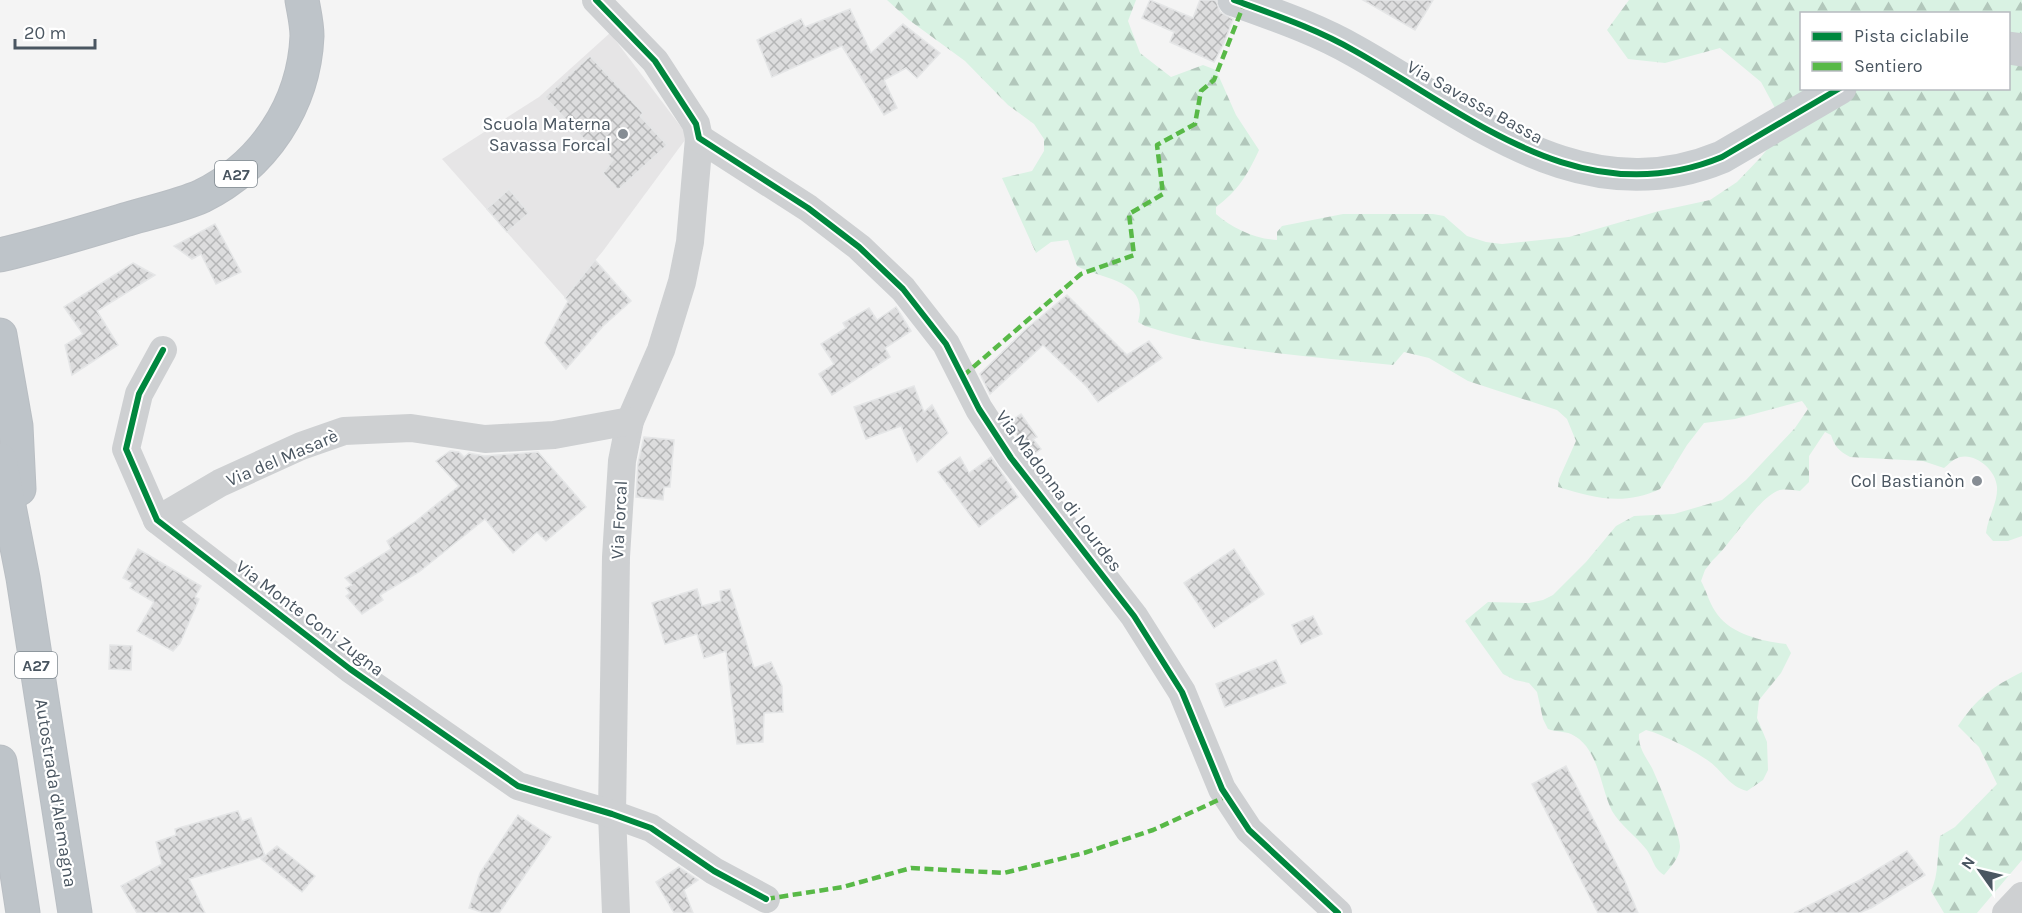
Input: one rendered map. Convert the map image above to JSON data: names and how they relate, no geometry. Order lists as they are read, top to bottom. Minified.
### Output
{"streets":{"highway":["A27","Autostrada d'Alemagna"],"main road":["Via Savassa Bassa"],"street":["Via del Masarè","Via Madonna di Lourdes","Via Forcal","Via Monte Coni Zugna"]},"crossings":[["A27","Autostrada d'Alemagna"],["Via del Masarè","Via Forcal"],["Via del Masarè","Via Monte Coni Zugna"],["Via Madonna di Lourdes","Via Forcal"],["Via Forcal","Via Monte Coni Zugna"]],"places":["Scuola Materna Savassa Forcal","Col Bastianòn"],"legend":["Pista ciclabile","Sentiero"],"scale_bar":"20 m","north":"top left"}
